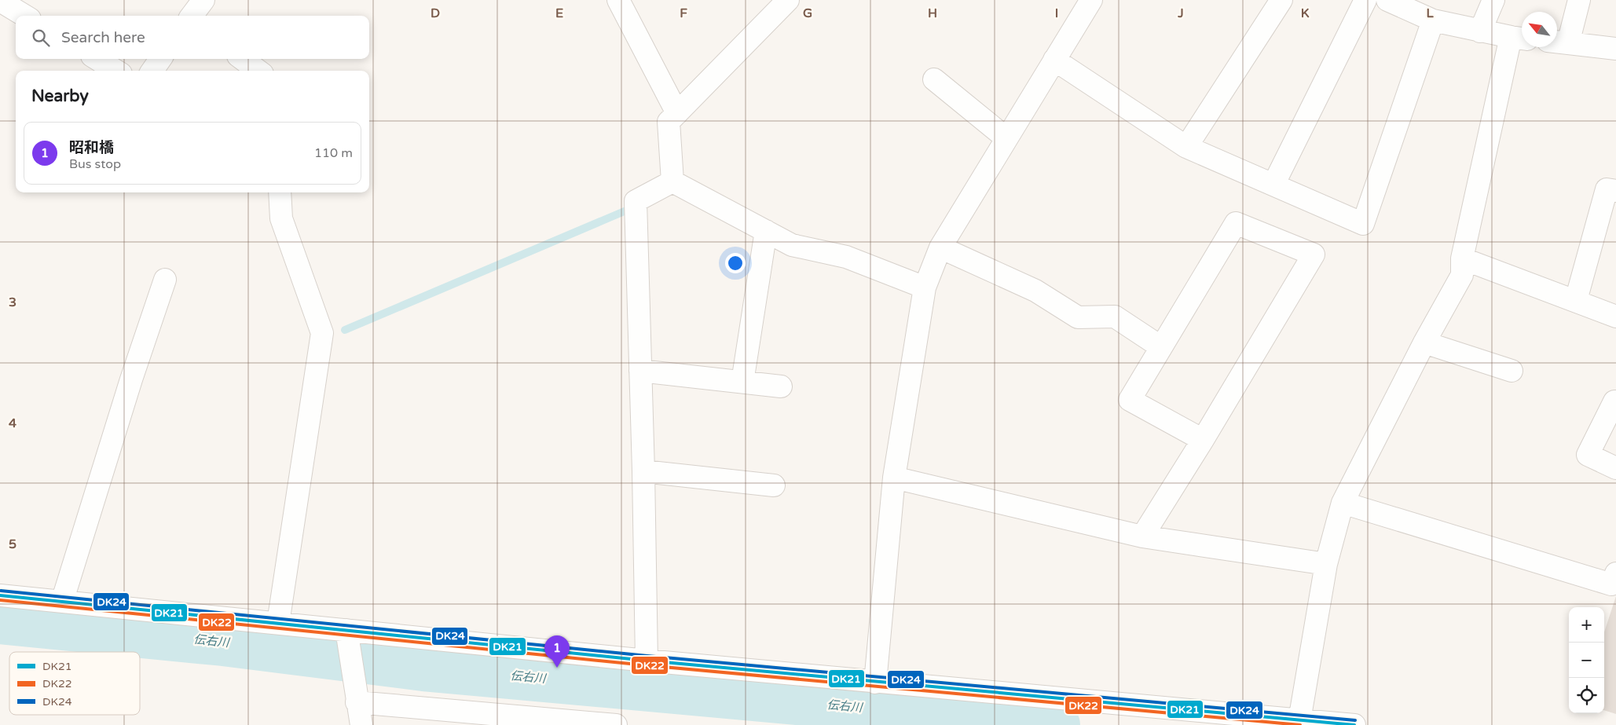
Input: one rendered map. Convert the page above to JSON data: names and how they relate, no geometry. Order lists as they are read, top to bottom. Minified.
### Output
{"water":["伝右川"],"lines":["transit line DK24","transit line DK21","transit line DK22"],"legend":["DK21","DK22","DK24"],"north":"top left","page":{"search":"Search here","heading":"Nearby","list":[{"mark":"1","name":"昭和橋","note":"Bus stop","value":"110 m"}],"map_buttons":["+","−"],"pins":"1"},"grid":{"columns":["D","E","F","G","H","I","J","K","L"],"rows":["3","4","5"]}}
